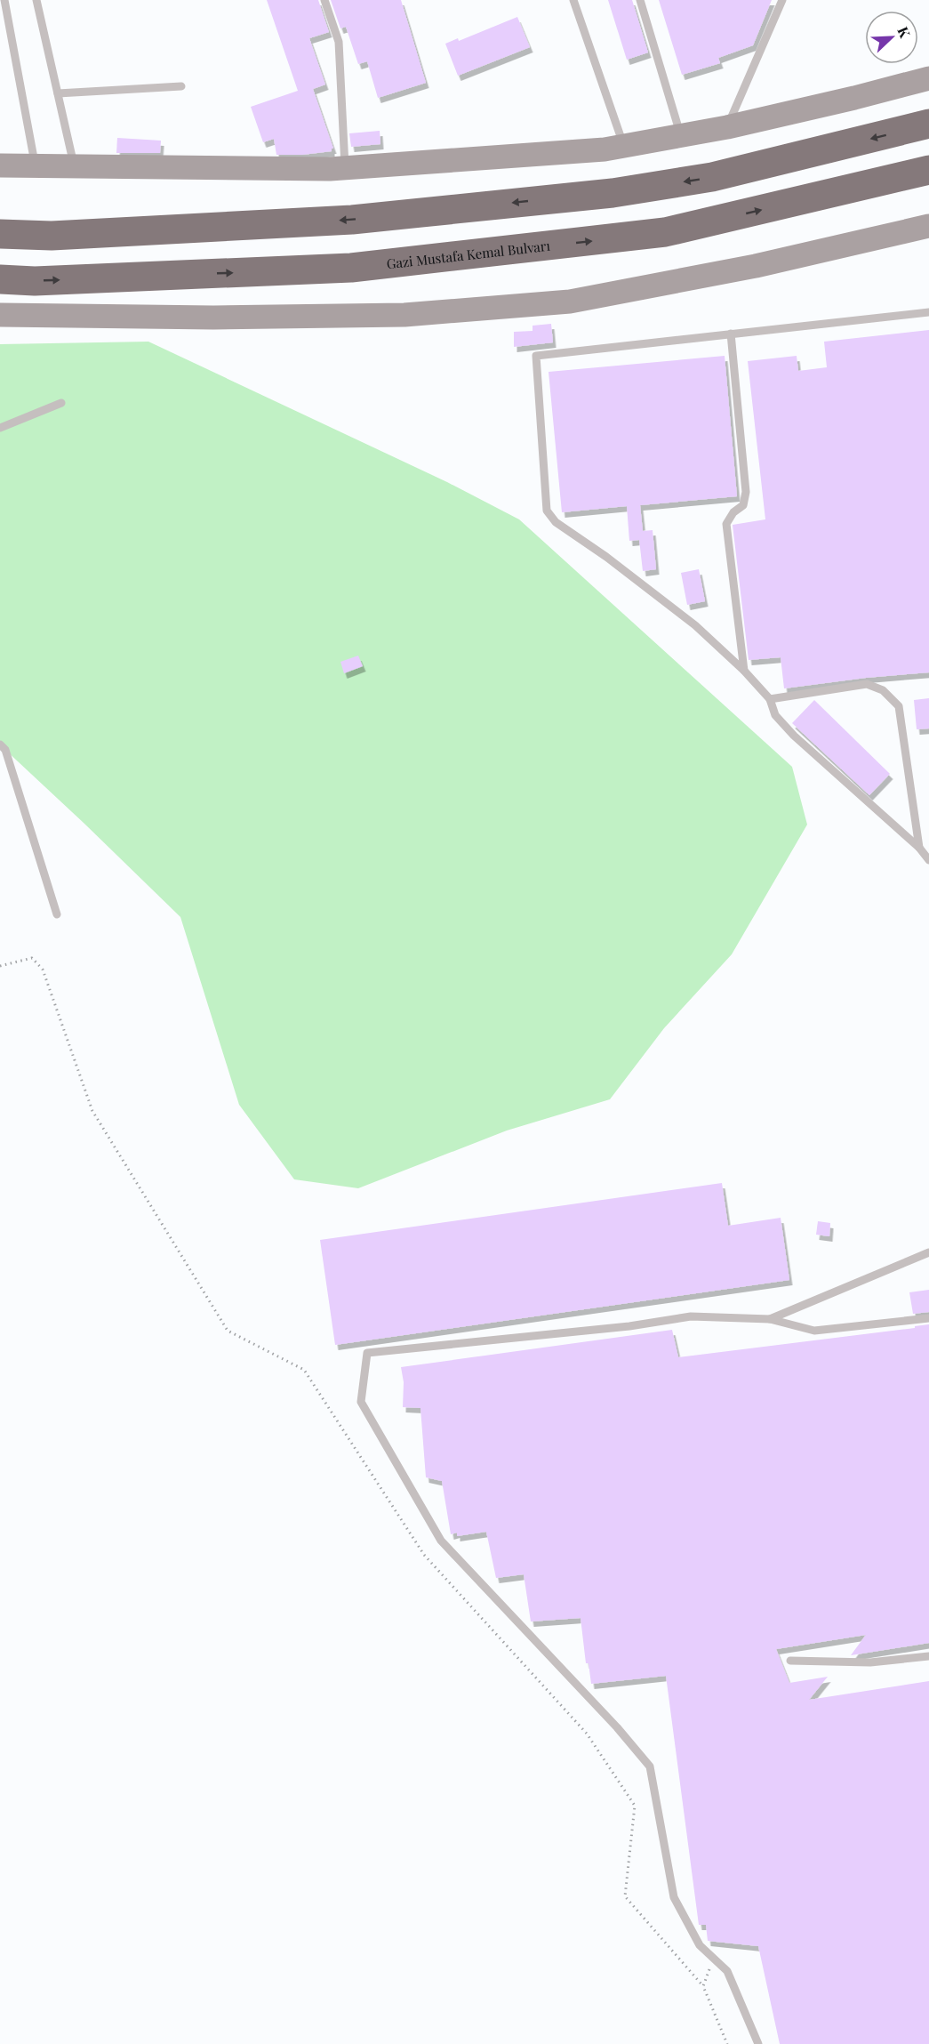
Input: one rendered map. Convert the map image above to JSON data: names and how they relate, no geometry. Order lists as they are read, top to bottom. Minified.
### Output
{"streets":{"highway":["Gazi Mustafa Kemal Bulvarı"]},"north":"top right"}
